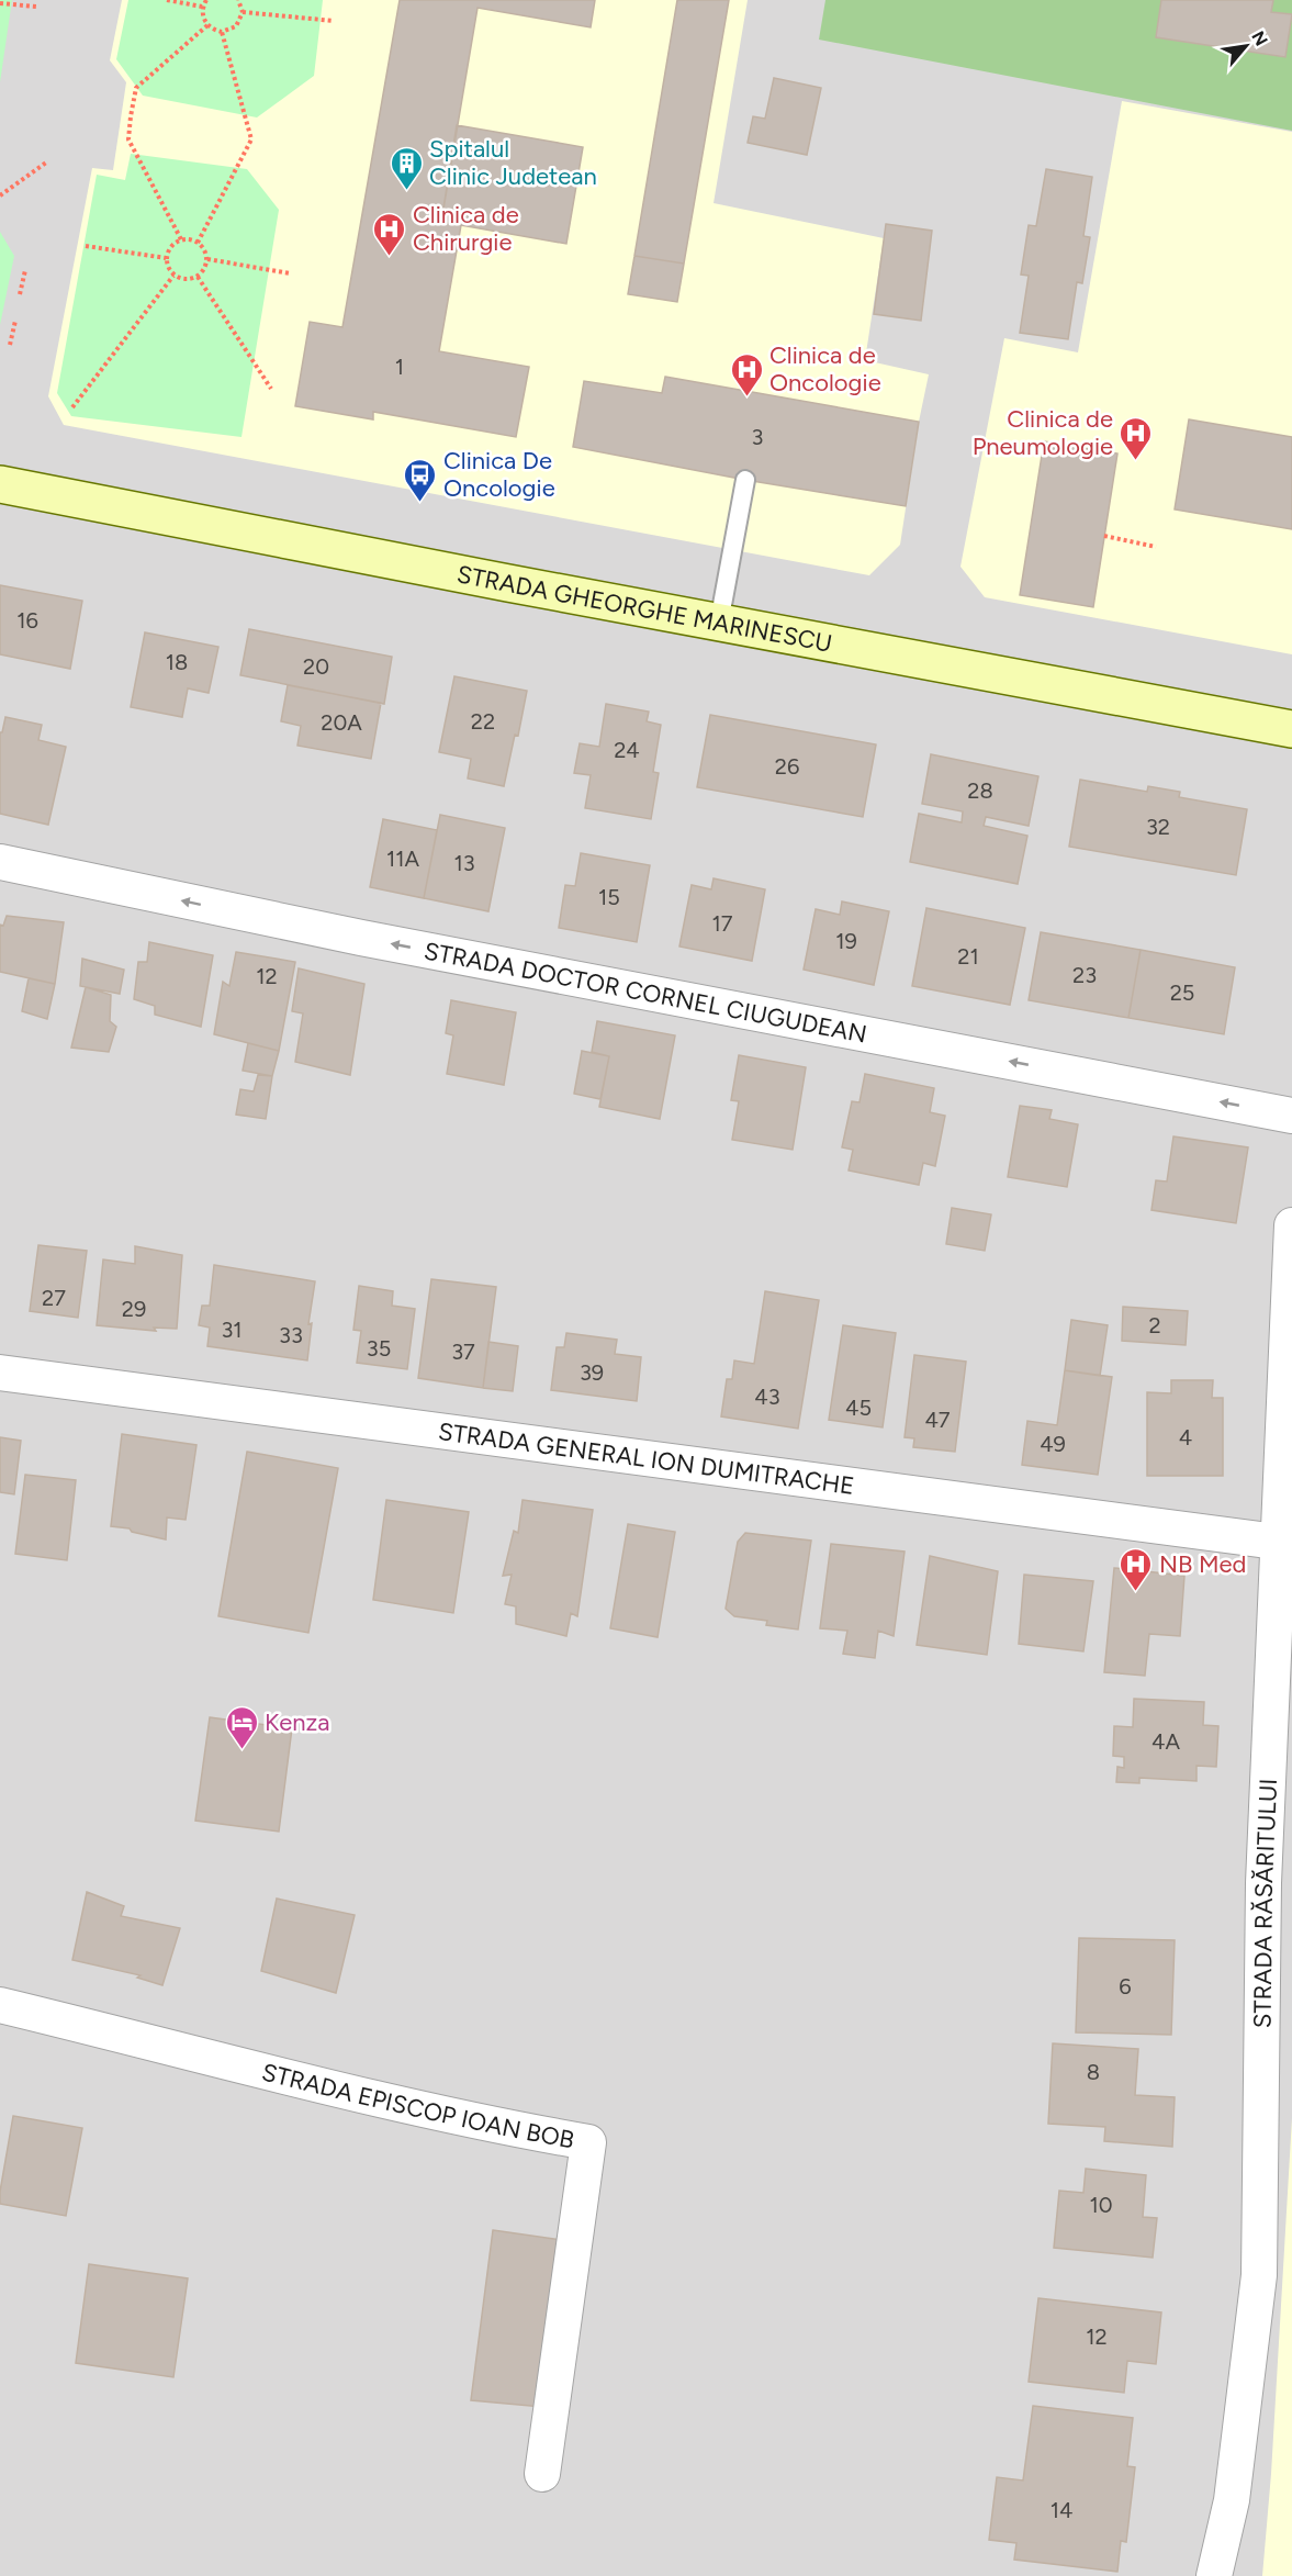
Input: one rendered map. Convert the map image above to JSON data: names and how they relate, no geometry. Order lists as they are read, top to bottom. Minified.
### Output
{"streets":{"main road":["STRADA GHEORGHE MARINESCU"],"street":["STRADA DOCTOR CORNEL CIUGUDEAN","STRADA GENERAL ION DUMITRACHE","STRADA RĂSĂRITULUI","STRADA EPISCOP IOAN BOB"]},"crossings":[["STRADA GENERAL ION DUMITRACHE","STRADA RĂSĂRITULUI"]],"one_way":["STRADA DOCTOR CORNEL CIUGUDEAN"],"places":{"building":["Spitalul Clinic Judetean"],"hospital":["Clinica de Chirurgie","Clinica de Oncologie","Clinica de Pneumologie","NB Med"],"bus stop":["Clinica De Oncologie"],"hotel":["Kenza"]},"house_numbers":["1","3","16","18","20","22","20A","24","26","28","32","11A","13","15","17","19","21","23","12","25","27","29","2","31","33","35","37","39","43","45","47","4","49","4A","6","8","10","12","14"],"north":"top right"}
